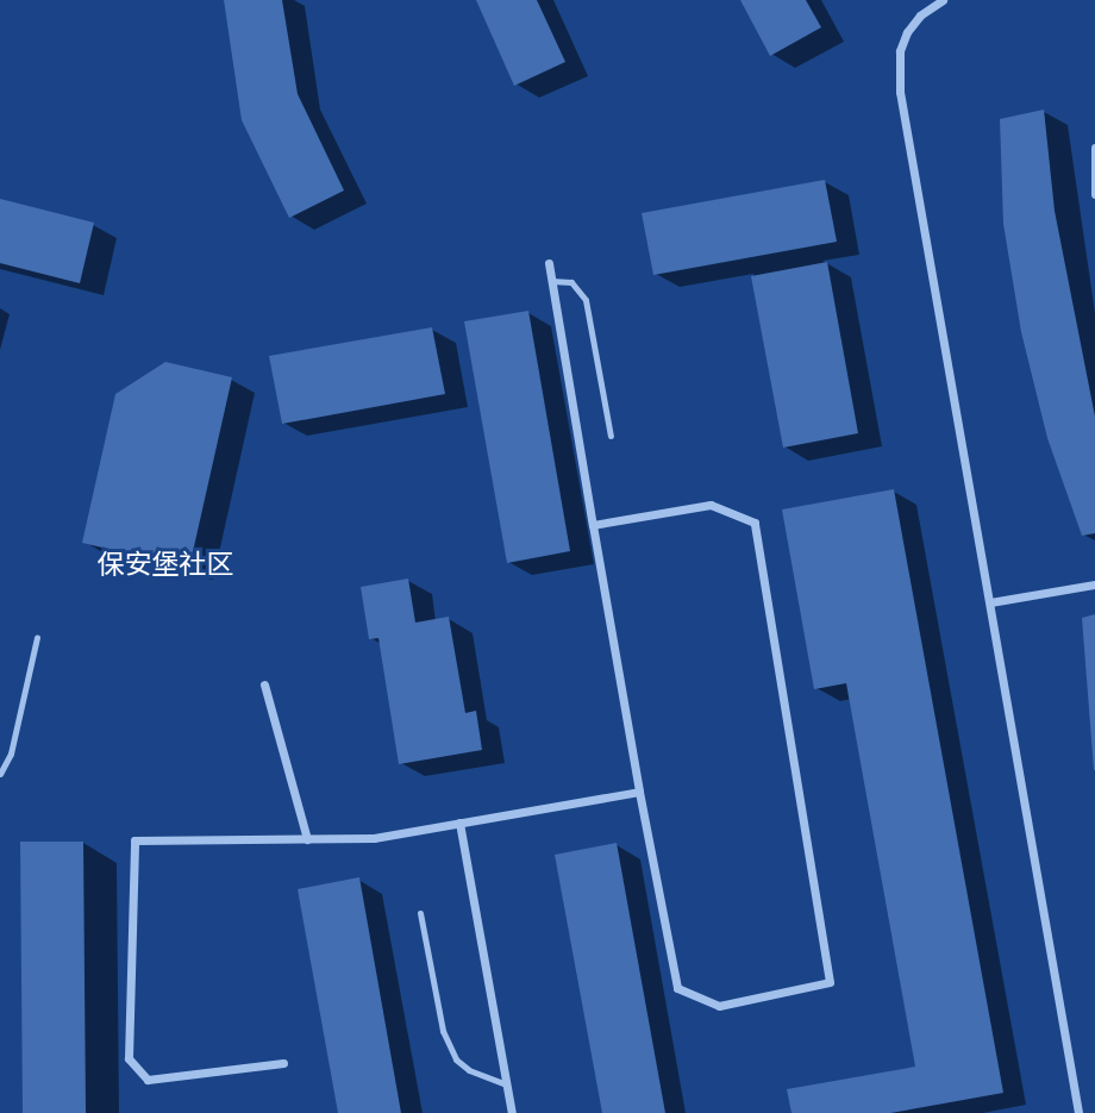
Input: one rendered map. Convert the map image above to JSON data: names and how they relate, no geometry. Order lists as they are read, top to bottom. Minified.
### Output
{"districts":["保安堡社区"]}
